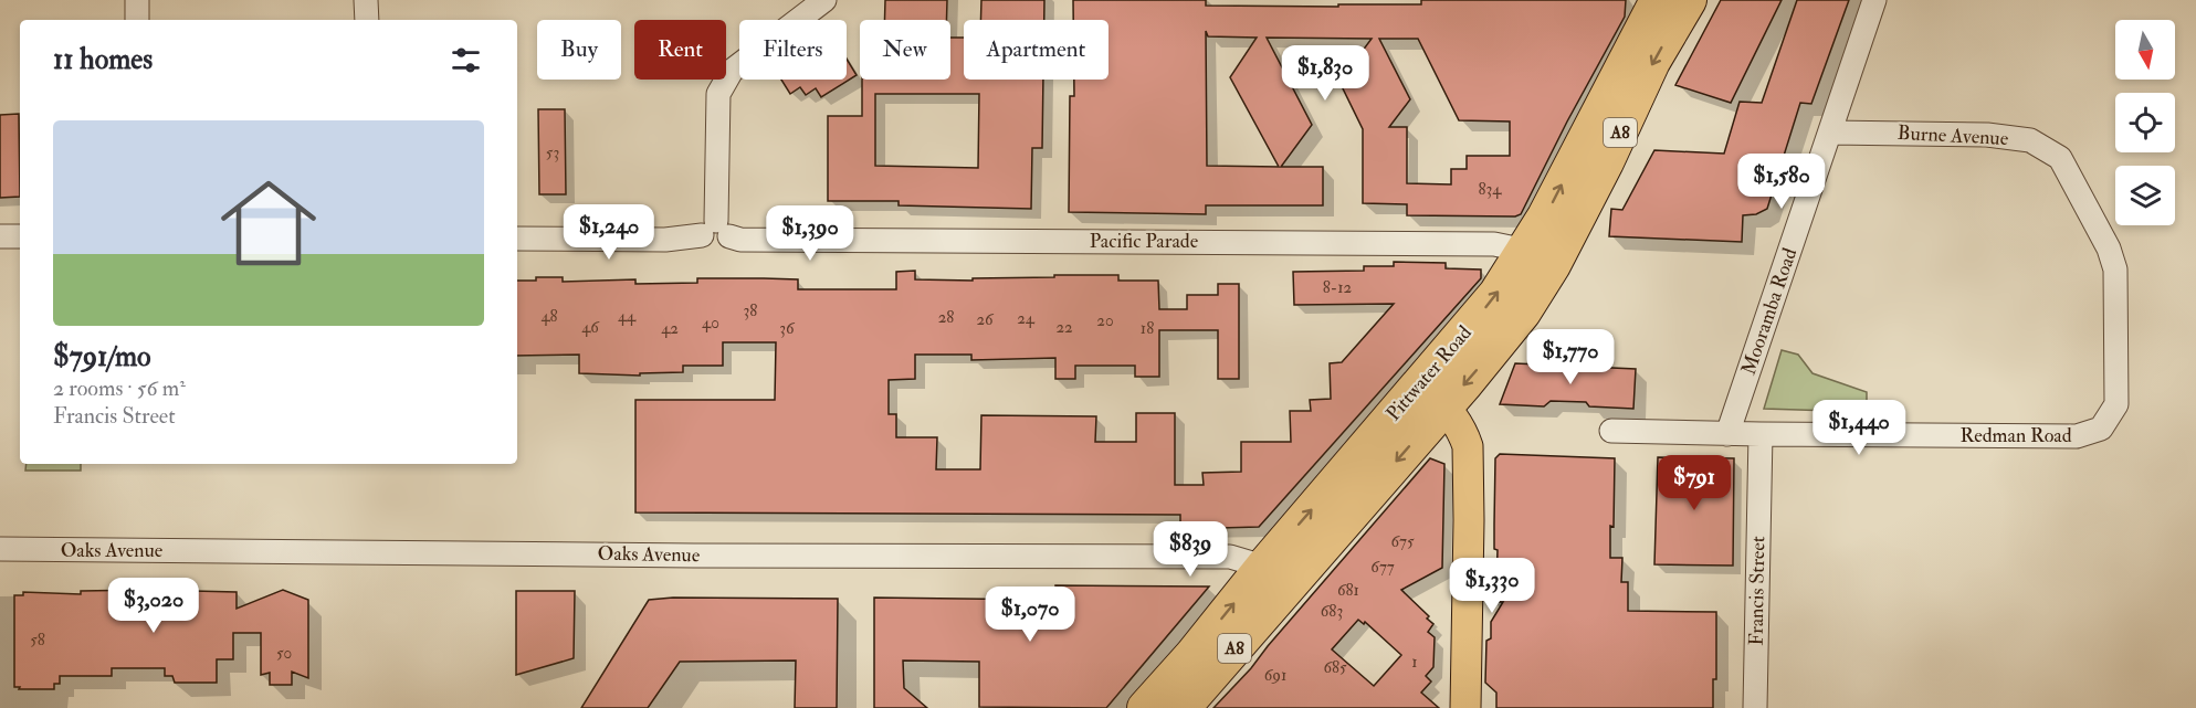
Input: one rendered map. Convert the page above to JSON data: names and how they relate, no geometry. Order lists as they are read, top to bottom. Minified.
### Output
{"streets":{"highway":["A8","Pittwater Road"],"street":["Burne Avenue","Pacific Parade","Mooramba Road","Redman Road","Oaks Avenue","Francis Street"]},"crossings":[["Burne Avenue","Mooramba Road"],["Burne Avenue","Redman Road"],["Pacific Parade","Pittwater Road"],["Mooramba Road","Redman Road"],["Pittwater Road","Oaks Avenue"],["Redman Road","Francis Street"]],"house_numbers":["53","834","8-12","38","48","44","28","24","26","20","40","46","22","42","36","18","675","677","681","683","58","50","1","685","691"],"north":"bottom","page":{"chip":["Buy","Rent","Filters","New","Apartment"],"heading":"11 homes","price":["$1,830","$1,580","$1,240","$1,390","$1,770","$1,440","$791","$839","$1,330","$3,020","$1,070"],"list":[{"name":"$791/mo","note":"2 rooms · 56 m² · Francis Street"}]}}
